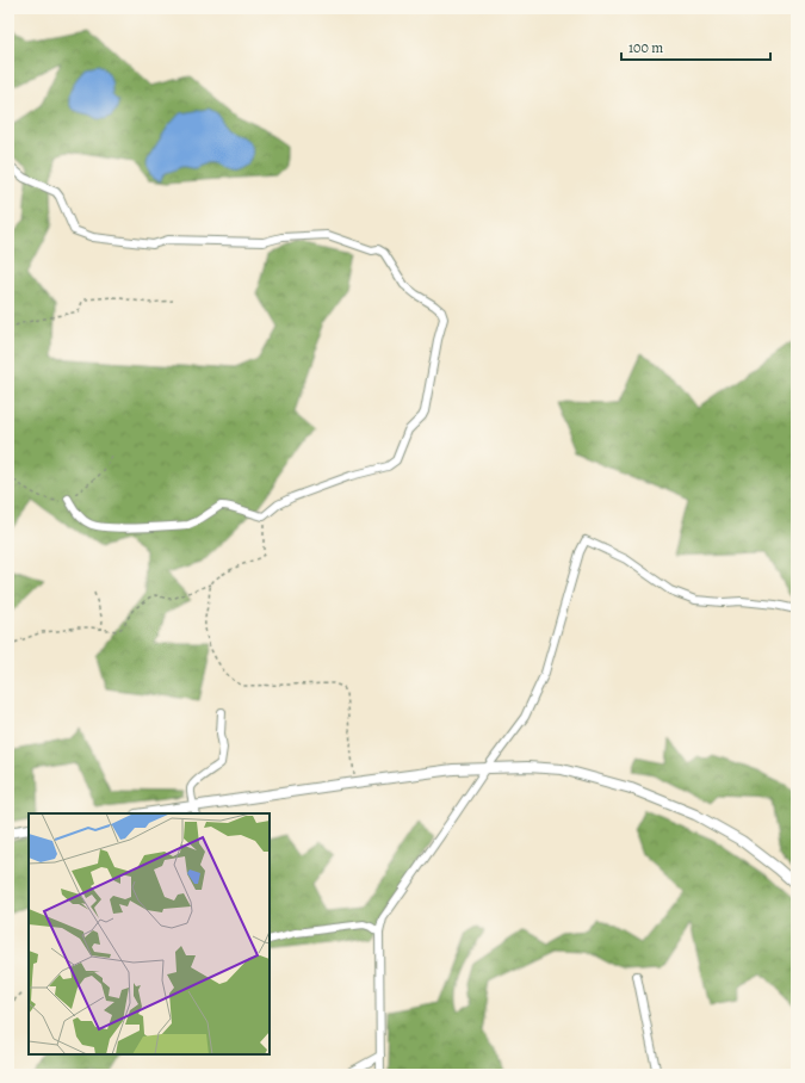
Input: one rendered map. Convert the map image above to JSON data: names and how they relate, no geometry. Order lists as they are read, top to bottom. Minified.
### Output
{"scale_bar":"100 m"}
